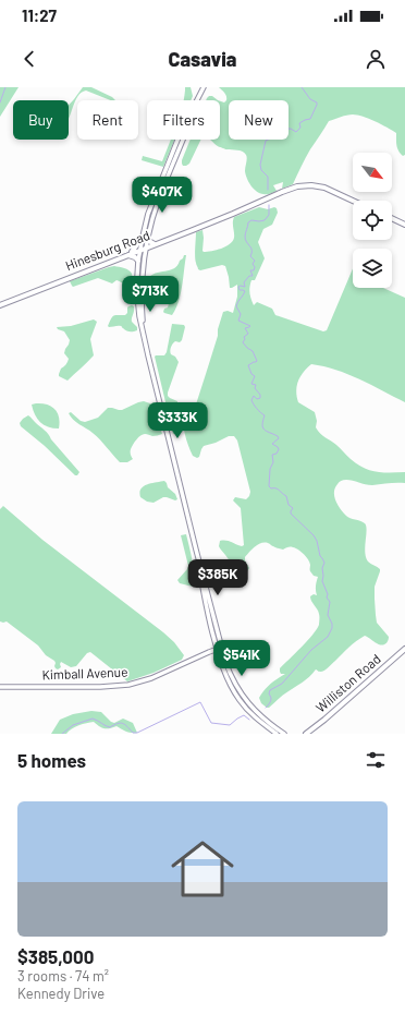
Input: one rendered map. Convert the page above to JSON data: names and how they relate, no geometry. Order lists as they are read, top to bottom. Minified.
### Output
{"streets":{"main road":["Hinesburg Road","Kimball Avenue","Williston Road"]},"north":"bottom right","page":{"status":"11:27","header":"Casavia","chip":["Buy","Rent","Filters","New"],"price":["$407K","$713K","$333K","$385K","$541K"],"heading":"5 homes","list":[{"name":"$385,000","note":"3 rooms · 74 m² · Kennedy Drive"}]}}
